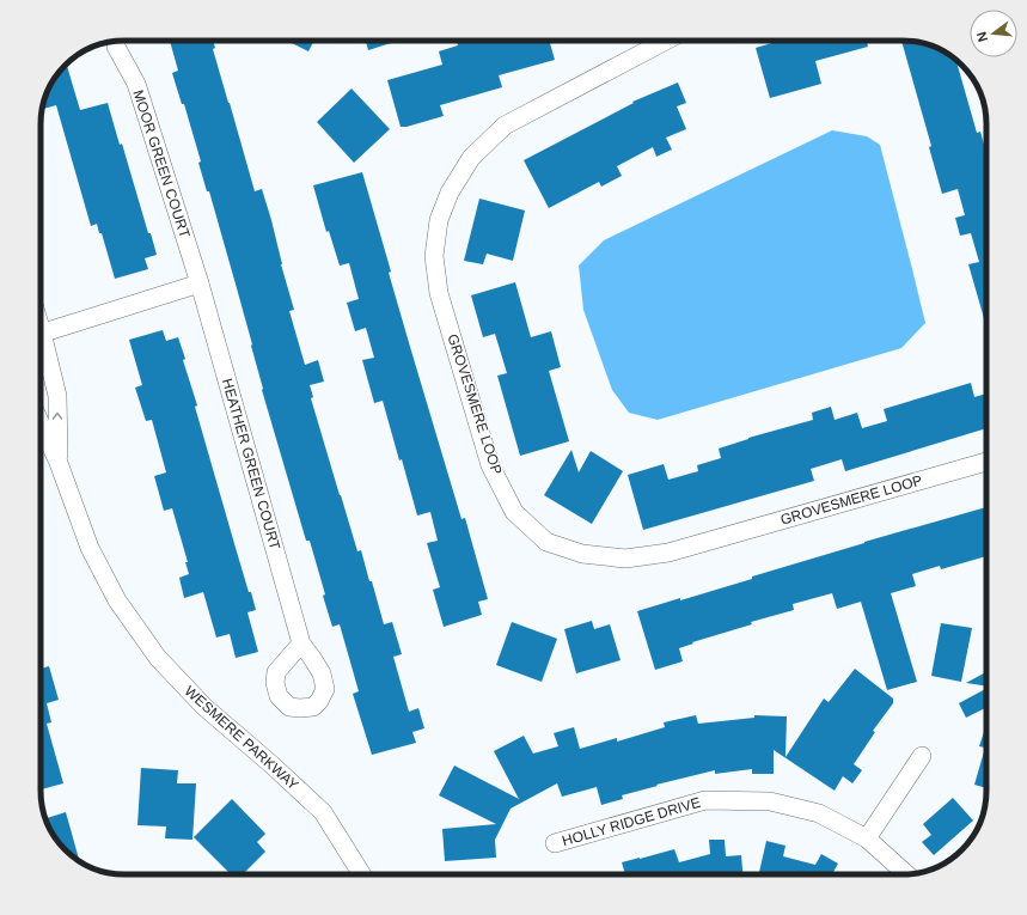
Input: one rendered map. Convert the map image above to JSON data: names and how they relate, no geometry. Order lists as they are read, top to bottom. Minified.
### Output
{"streets":{"street":["MOOR GREEN COURT","GROVESMERE LOOP","HEATHER GREEN COURT","WESMERE PARKWAY","HOLLY RIDGE DRIVE"]},"crossings":[["MOOR GREEN COURT","HEATHER GREEN COURT"]],"north":"left"}
